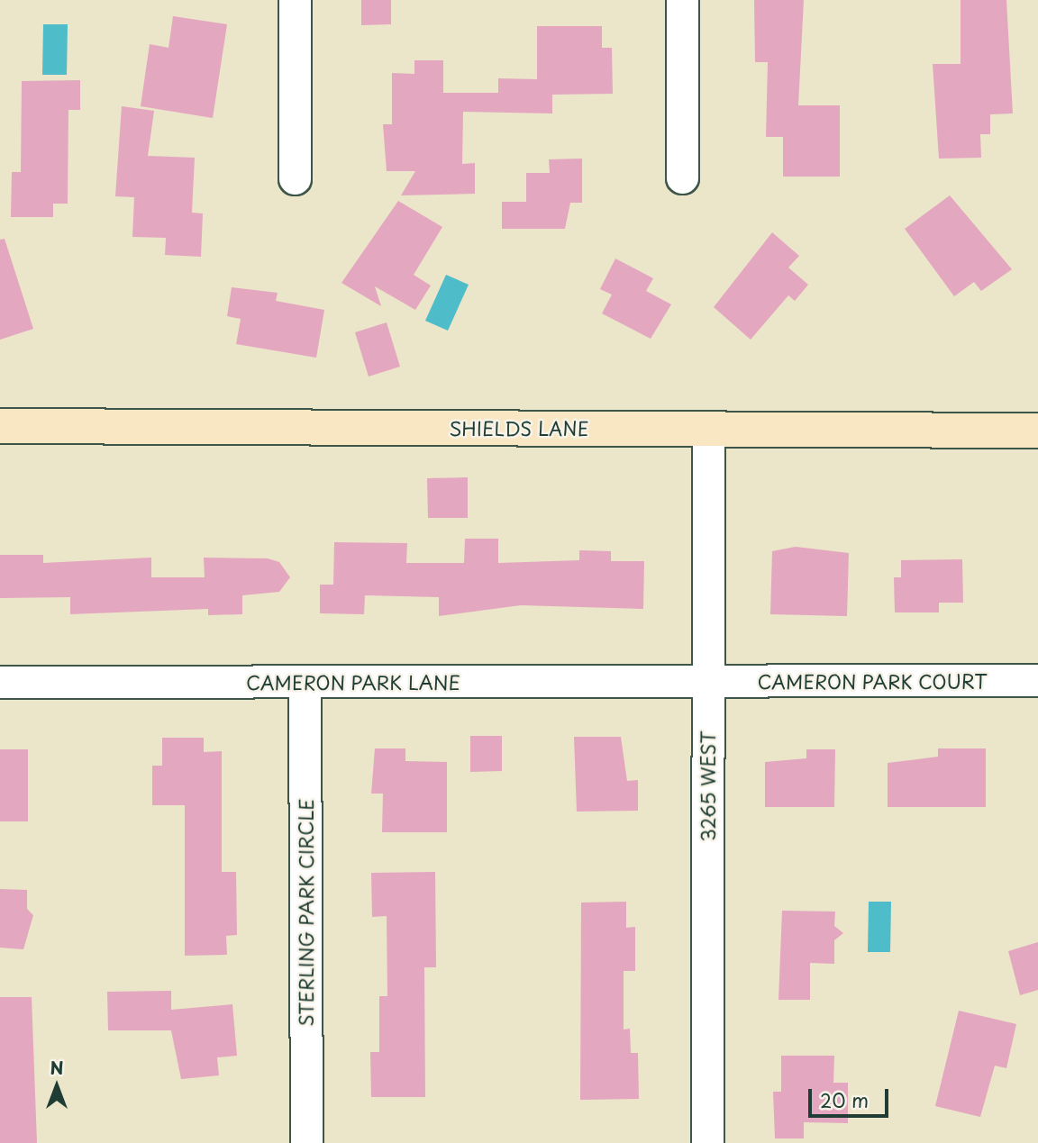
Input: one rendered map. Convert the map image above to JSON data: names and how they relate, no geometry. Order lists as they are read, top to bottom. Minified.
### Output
{"streets":{"main road":["SHIELDS LANE"],"street":["CAMERON PARK COURT","CAMERON PARK LANE","3265 WEST","STERLING PARK CIRCLE"]},"crossings":[["SHIELDS LANE","3265 WEST"],["CAMERON PARK COURT","CAMERON PARK LANE"],["CAMERON PARK COURT","3265 WEST"],["CAMERON PARK LANE","3265 WEST"],["CAMERON PARK LANE","STERLING PARK CIRCLE"]],"scale_bar":"20 m","north":"top"}
